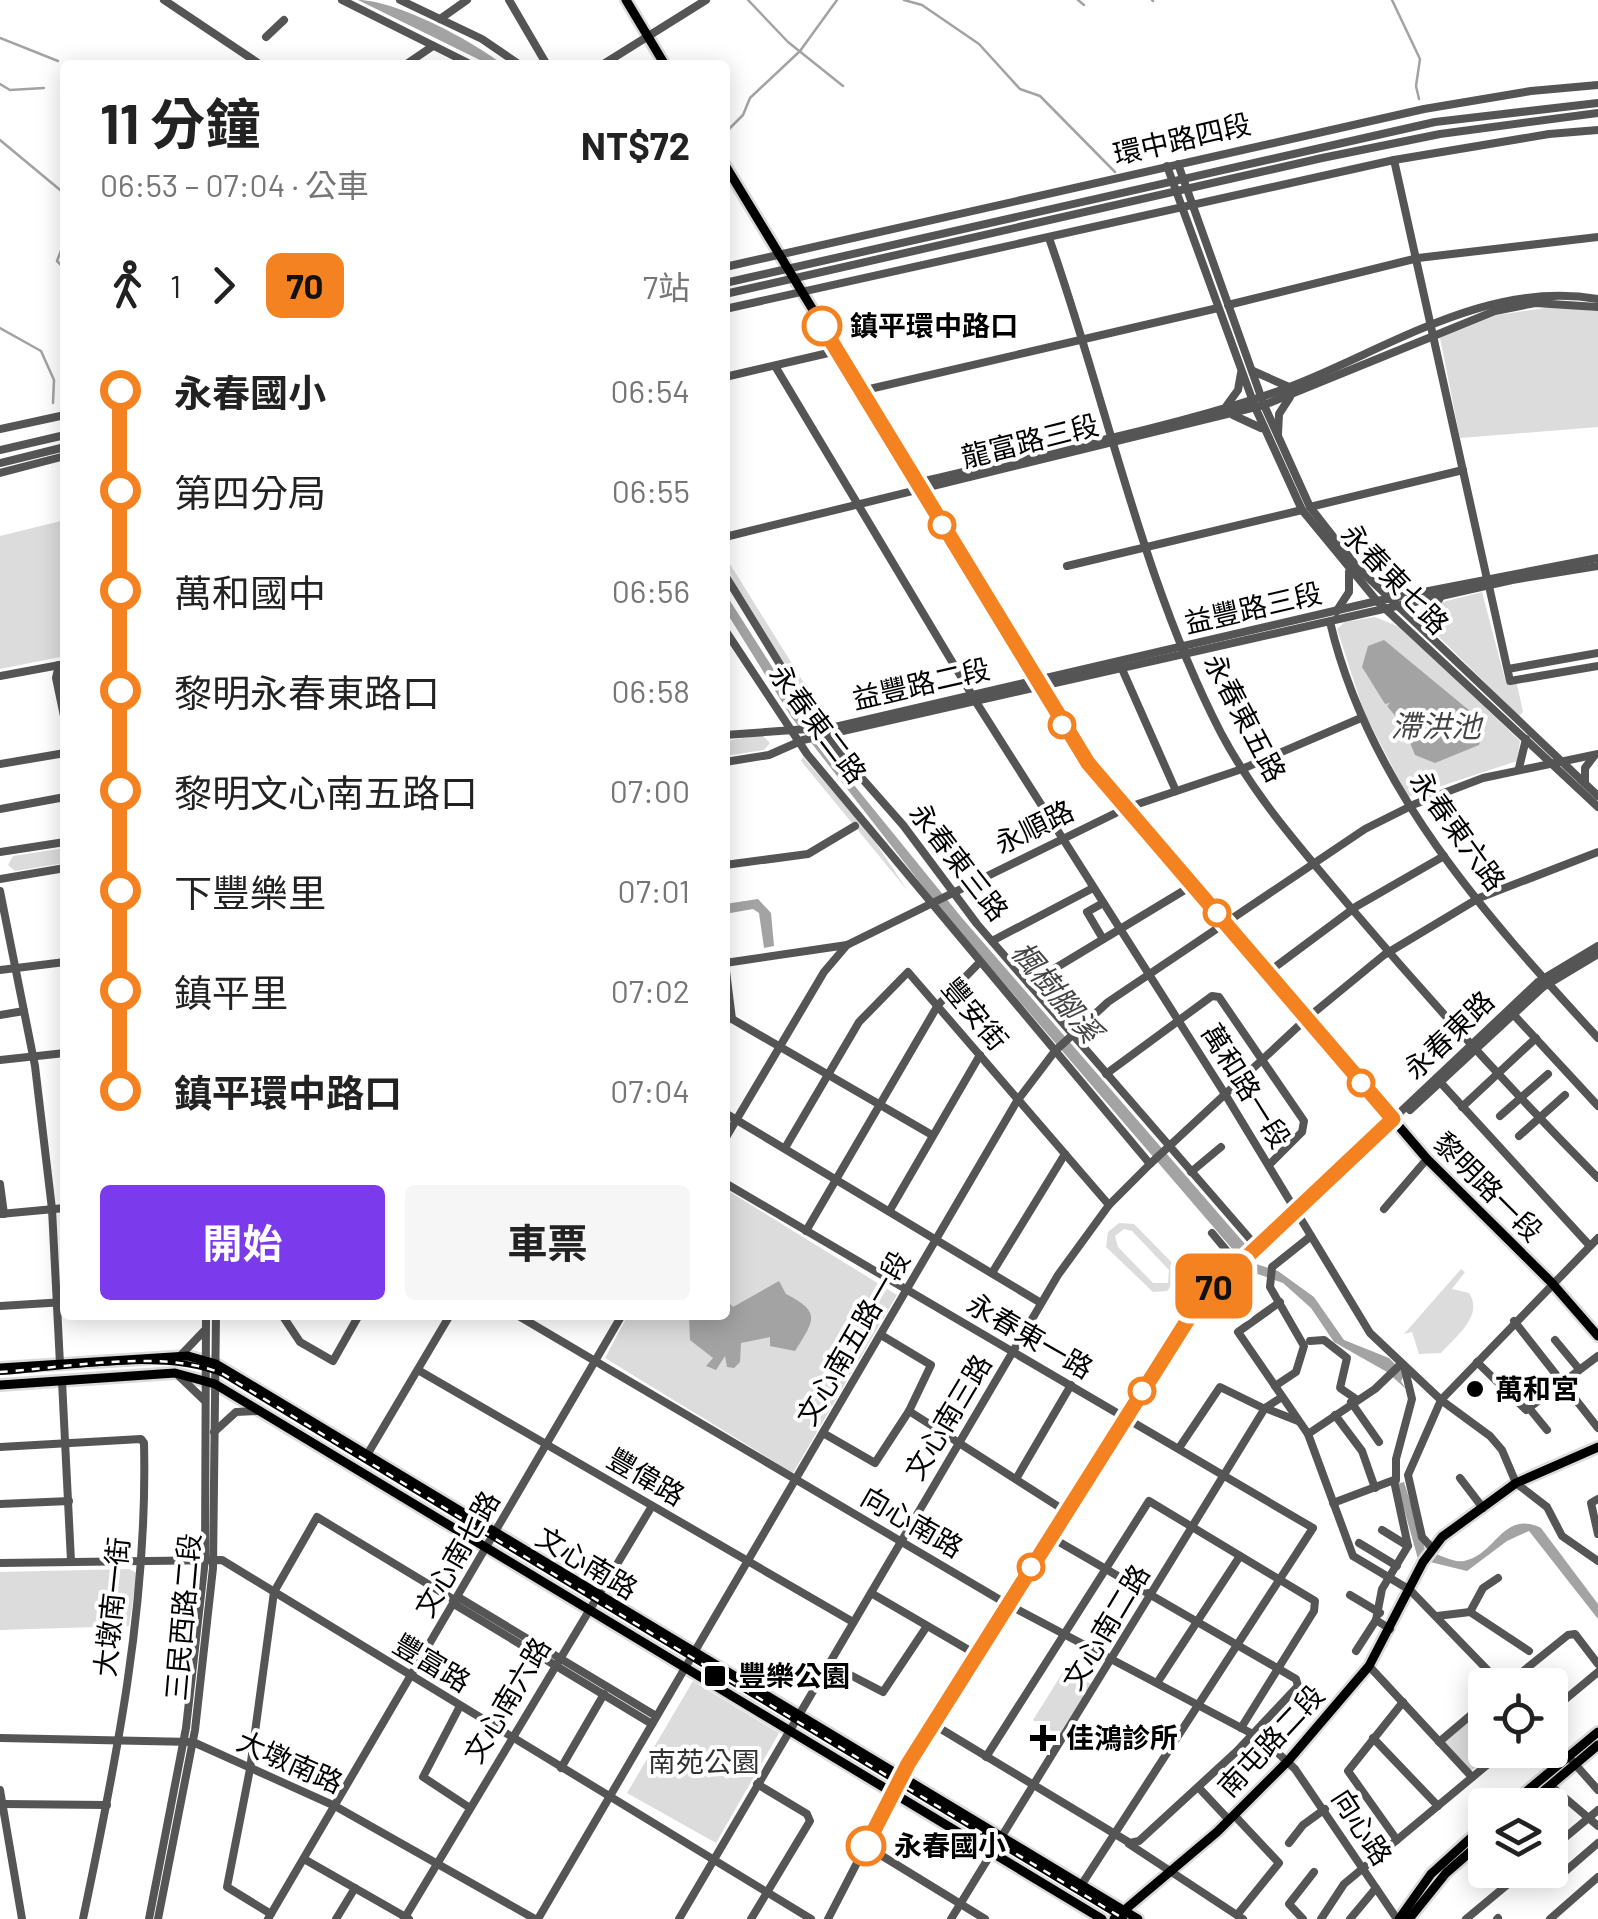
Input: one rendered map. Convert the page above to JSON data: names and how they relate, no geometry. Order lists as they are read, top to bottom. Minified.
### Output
{"streets":{"main road":["黎明路一段","文心南路","南屯路二段"],"street":["環中路四段","龍富路三段","永春東七路","益豐路三段","益豐路二段","永春東五路","永春東二路","永順路","永春東六路","永春東三路","豐安街","永春東路","萬和路一段","永春東一路","文心南五路一段","文心南三路","豐偉路","向心南路","文心南七路","大墩南一街","三民西路二段","文心南二路","豐富路","文心南六路","大墩南路","向心路"]},"crossings":[["環中路四段","永春東七路"],["環中路四段","黎明路一段"],["龍富路三段","永春東七路"],["龍富路三段","永春東五路"],["龍富路三段","萬和路一段"],["龍富路三段","黎明路一段"],["永春東七路","益豐路三段"],["益豐路三段","益豐路二段"],["益豐路三段","永春東五路"],["益豐路三段","永春東六路"],["益豐路三段","黎明路一段"],["益豐路二段","永春東二路"],["益豐路二段","永春東三路"],["益豐路二段","萬和路一段"],["益豐路二段","黎明路一段"],["永春東五路","永順路"],["永春東五路","永春東路"],["永春東二路","永順路"],["永春東二路","文心南五路一段"],["永春東二路","文心南三路"],["永順路","永春東六路"],["永順路","永春東三路"],["永順路","萬和路一段"],["永順路","黎明路一段"],["永春東六路","永春東路"],["永春東三路","永春東路"],["永春東三路","文心南五路一段"],["永春東三路","文心南三路"],["豐安街","文心南五路一段"],["豐安街","文心南三路"],["永春東路","萬和路一段"],["永春東路","黎明路一段"],["永春東一路","文心南五路一段"],["永春東一路","文心南三路"],["永春東一路","文心南二路"],["文心南五路一段","豐偉路"],["文心南五路一段","向心南路"],["文心南五路一段","文心南路"],["文心南三路","豐偉路"],["文心南三路","向心南路"],["文心南三路","文心南路"],["文心南三路","豐富路"],["豐偉路","文心南七路"],["豐偉路","文心南六路"],["向心南路","文心南七路"],["向心南路","文心南二路"],["向心南路","南屯路二段"],["向心南路","向心路"],["文心南七路","文心南路"],["文心南七路","豐富路"],["文心南七路","大墩南路"],["文心南路","三民西路二段"],["文心南路","文心南二路"],["文心南路","文心南六路"],["文心南路","南屯路二段"],["大墩南一街","大墩南路"],["三民西路二段","豐富路"],["三民西路二段","大墩南路"],["豐富路","文心南六路"],["文心南六路","大墩南路"],["南屯路二段","向心路"]],"water":["滯洪池","楓樹腳溪"],"parks":["南苑公園"],"places":{"other":["鎮平環中路口","萬和宮","永春國小"],"transit":["豐樂公園"],"health":["佳鴻診所"]},"lines":["bus line 70"],"page":{"on_map":"70","heading":["11 分鐘","06:53 – 07:04 · 公車","NT$72"],"legs":["1","70","7站"],"list":[{"name":"永春國小","value":"06:54"},{"name":"第四分局","value":"06:55"},{"name":"萬和國中","value":"06:56"},{"name":"黎明永春東路口","value":"06:58"},{"name":"黎明文心南五路口","value":"07:00"},{"name":"下豐樂里","value":"07:01"},{"name":"鎮平里","value":"07:02"},{"name":"鎮平環中路口","value":"07:04"}],"buttons":["開始","車票"]}}
